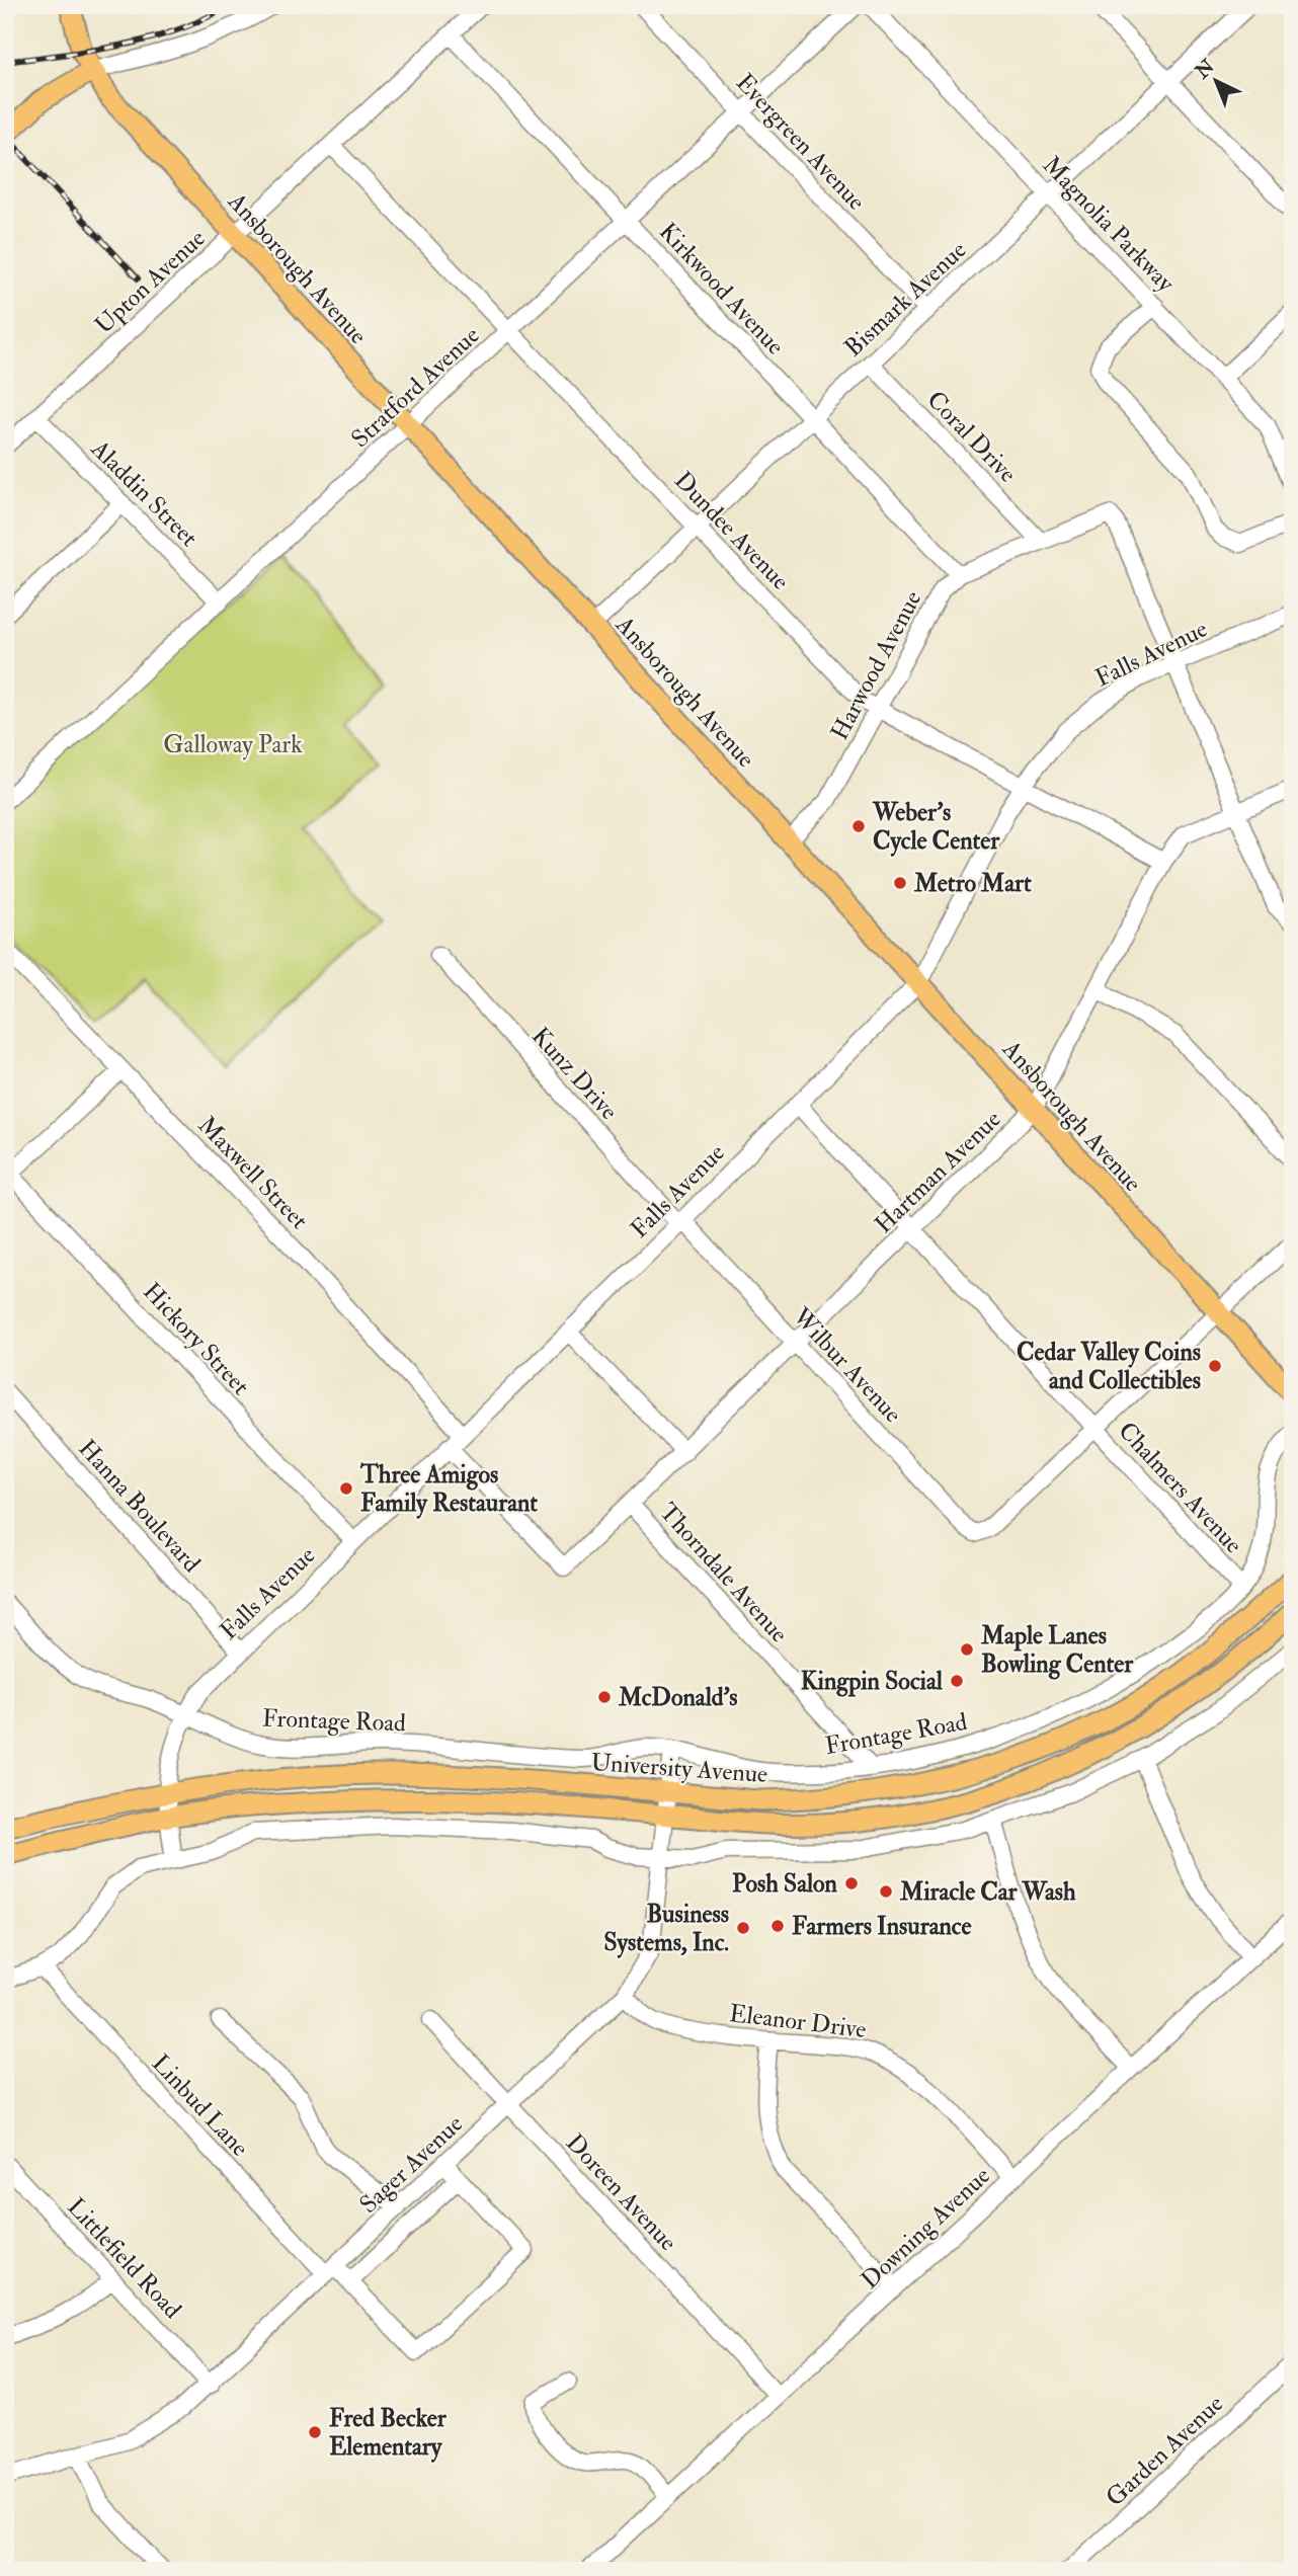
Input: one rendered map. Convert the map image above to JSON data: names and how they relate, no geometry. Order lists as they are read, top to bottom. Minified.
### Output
{"streets":{"main road":["Ansborough Avenue","University Avenue"],"street":["Evergreen Avenue","Magnolia Parkway","Upton Avenue","Kirkwood Avenue","Bismark Avenue","Stratford Avenue","Coral Drive","Aladdin Street","Dundee Avenue","Falls Avenue","Harwood Avenue","Kunz Drive","Hartman Avenue","Maxwell Street","Hickory Street","Wilbur Avenue","Chalmers Avenue","Hanna Boulevard","Thorndale Avenue","Frontage Road","Eleanor Drive","Linbud Lane","Sager Avenue","Doreen Avenue","Downing Avenue","Littlefield Road","Garden Avenue"]},"crossings":[["Evergreen Avenue","Bismark Avenue"],["Evergreen Avenue","Stratford Avenue"],["Magnolia Parkway","Bismark Avenue"],["Ansborough Avenue","Upton Avenue"],["Ansborough Avenue","Bismark Avenue"],["Ansborough Avenue","Stratford Avenue"],["Ansborough Avenue","Falls Avenue"],["Ansborough Avenue","Harwood Avenue"],["Ansborough Avenue","Hartman Avenue"],["Upton Avenue","Kirkwood Avenue"],["Upton Avenue","Aladdin Street"],["Upton Avenue","Dundee Avenue"],["Kirkwood Avenue","Bismark Avenue"],["Kirkwood Avenue","Stratford Avenue"],["Kirkwood Avenue","Harwood Avenue"],["Bismark Avenue","Coral Drive"],["Bismark Avenue","Dundee Avenue"],["Stratford Avenue","Aladdin Street"],["Stratford Avenue","Dundee Avenue"],["Coral Drive","Harwood Avenue"],["Dundee Avenue","Falls Avenue"],["Dundee Avenue","Harwood Avenue"],["Dundee Avenue","Hartman Avenue"],["Falls Avenue","Harwood Avenue"],["Falls Avenue","Kunz Drive"],["Falls Avenue","Hartman Avenue"],["Falls Avenue","Maxwell Street"],["Falls Avenue","Hickory Street"],["Falls Avenue","Wilbur Avenue"],["Falls Avenue","Chalmers Avenue"],["Falls Avenue","Hanna Boulevard"],["Falls Avenue","Frontage Road"],["Falls Avenue","University Avenue"],["Kunz Drive","Wilbur Avenue"],["Hartman Avenue","Wilbur Avenue"],["Hartman Avenue","Chalmers Avenue"],["Hartman Avenue","Thorndale Avenue"],["Wilbur Avenue","Chalmers Avenue"],["Chalmers Avenue","Frontage Road"],["Thorndale Avenue","Frontage Road"],["Frontage Road","Sager Avenue"],["University Avenue","Sager Avenue"],["Eleanor Drive","Sager Avenue"],["Eleanor Drive","Downing Avenue"],["Linbud Lane","Sager Avenue"],["Sager Avenue","Doreen Avenue"],["Sager Avenue","Littlefield Road"],["Doreen Avenue","Downing Avenue"]],"parks":["Galloway Park"],"places":["Weber's Cycle Center","Metro Mart","Cedar Valley Coins and Collectibles","Three Amigos Family Restaurant","Maple Lanes Bowling Center","Kingpin Social","McDonald's","Posh Salon","Miracle Car Wash","Farmers Insurance","Business Systems, Inc.","Fred Becker Elementary"],"north":"top left"}
